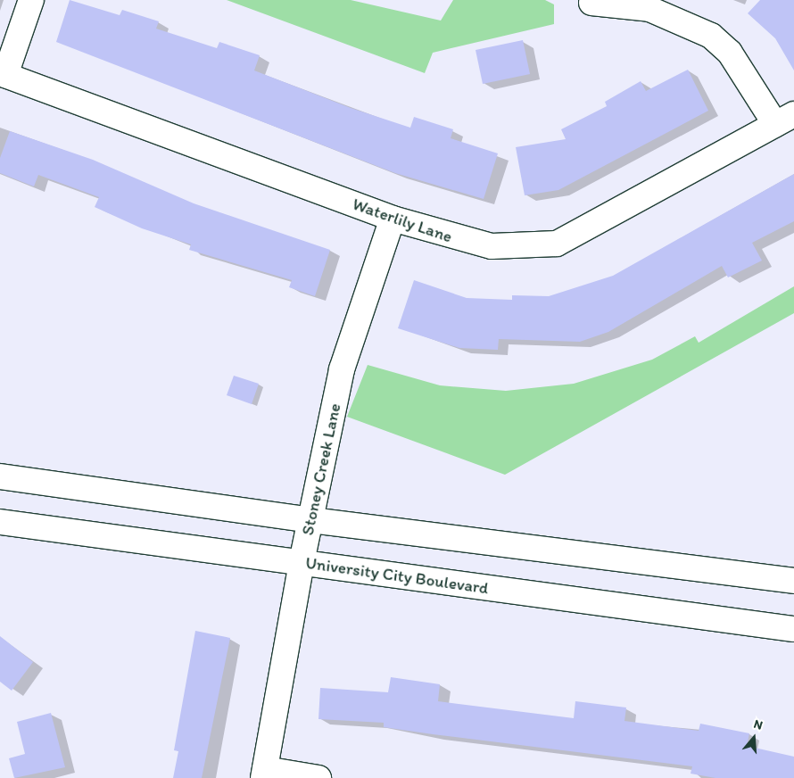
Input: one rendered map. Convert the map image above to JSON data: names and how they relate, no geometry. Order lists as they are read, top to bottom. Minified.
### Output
{"streets":{"street":["Waterlily Lane","Stoney Creek Lane","University City Boulevard"]},"crossings":[["Waterlily Lane","Stoney Creek Lane"],["Stoney Creek Lane","University City Boulevard"]],"north":"top"}
